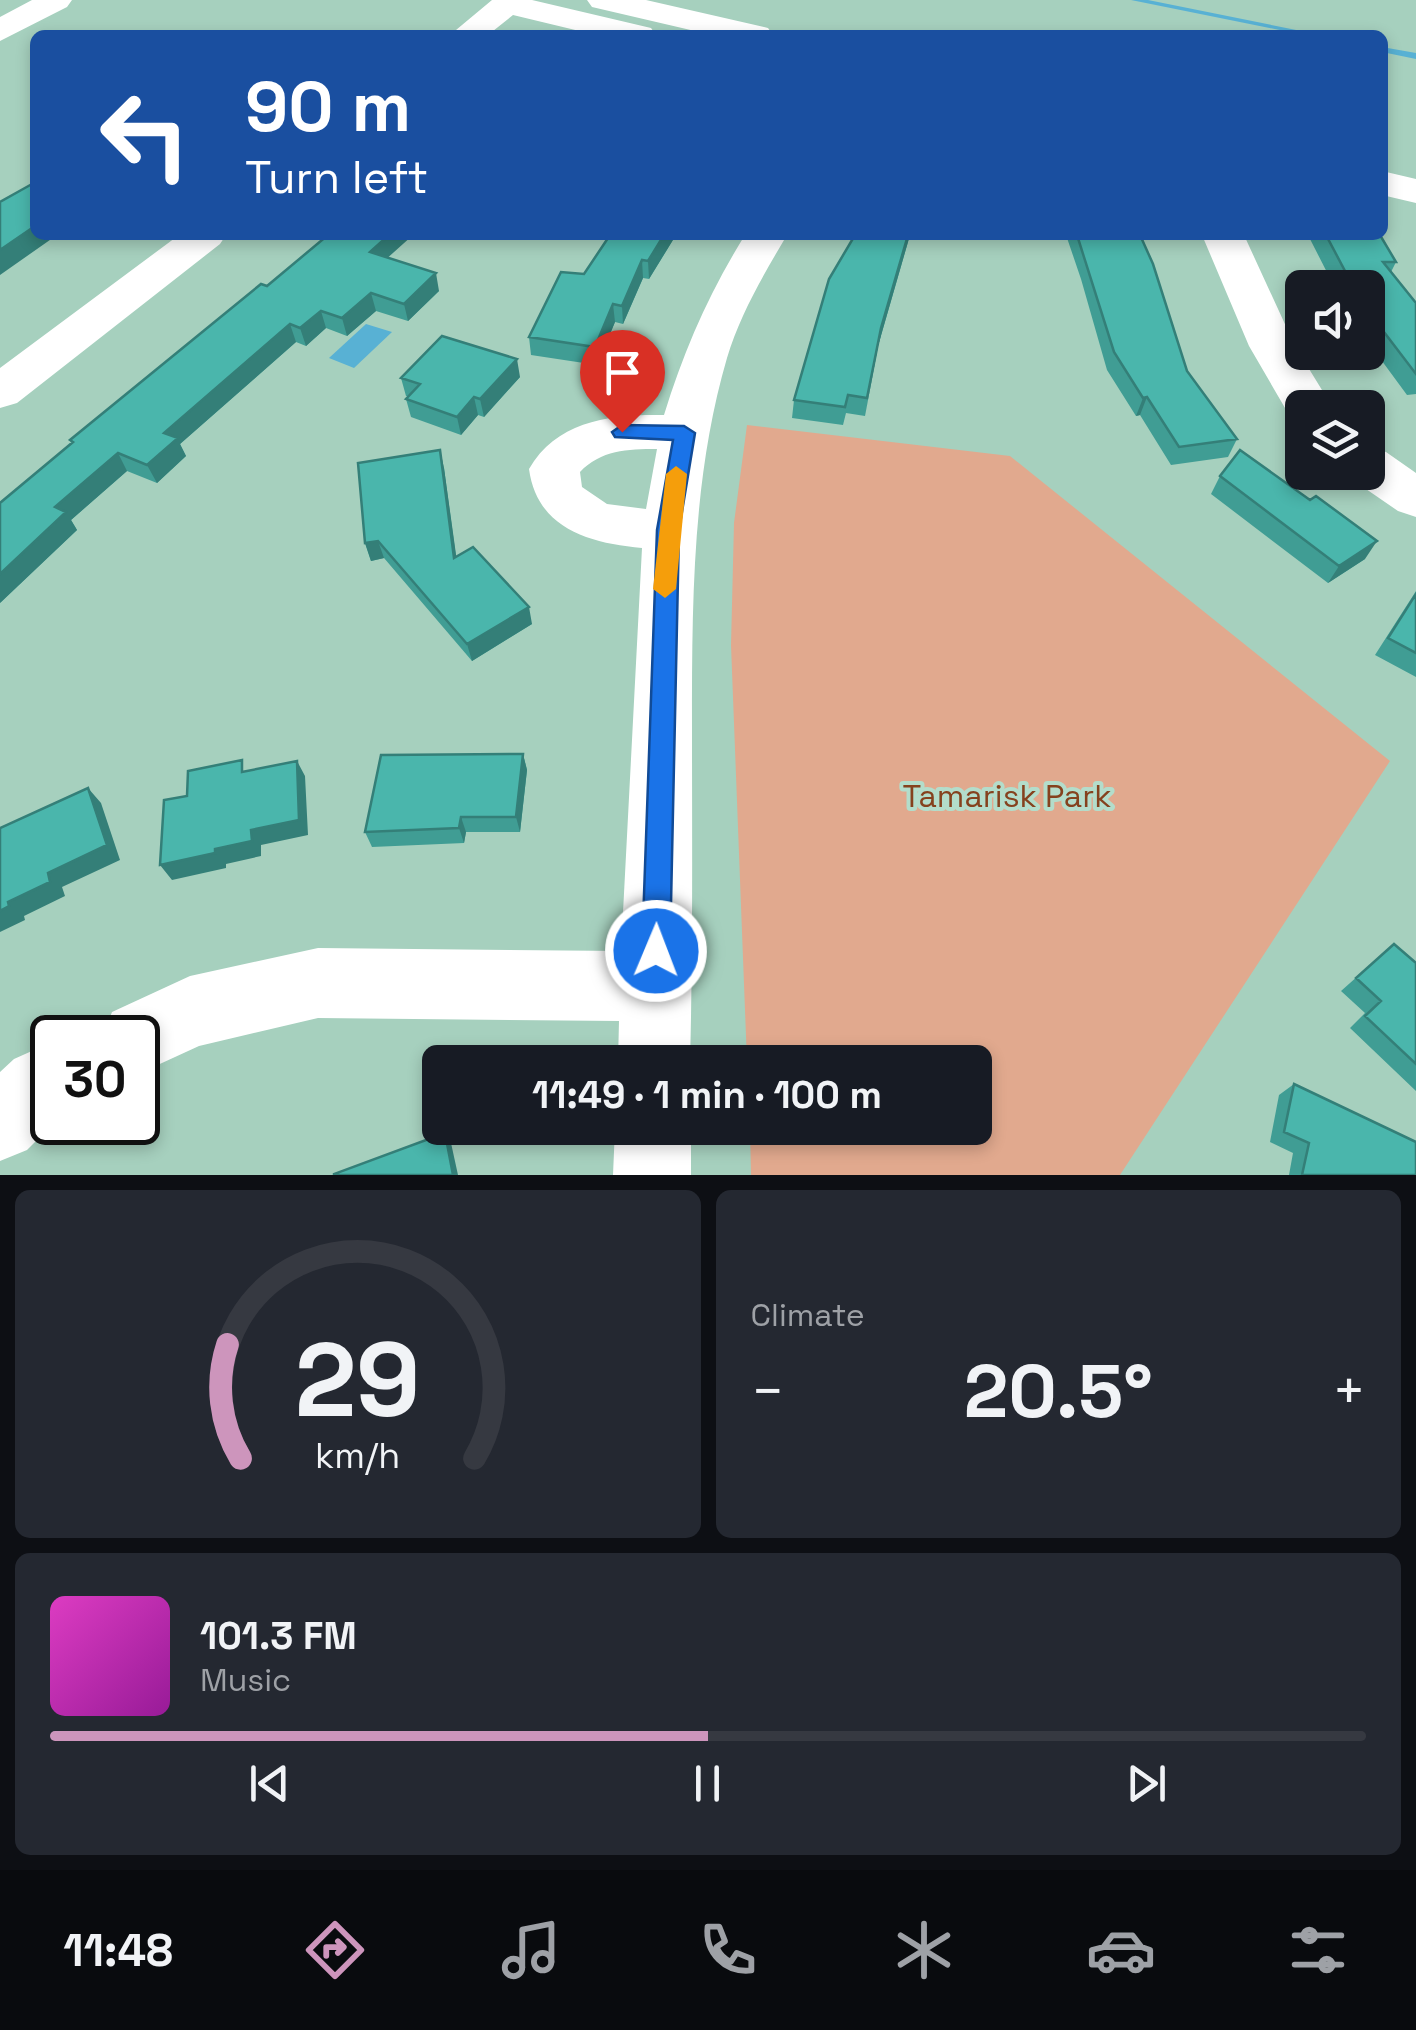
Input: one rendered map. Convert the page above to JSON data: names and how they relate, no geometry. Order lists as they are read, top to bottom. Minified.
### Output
{"parks":["Tamarisk Park"],"page":{"turn":["90 m","Turn left"],"limit":"30","trip":"11:49 · 1 min · 100 m","tile":"Climate","heat":["−","20.5°","+"],"song":["101.3 FM","Music"],"tabs":"11:48","gauge":["29","km/h"]}}
